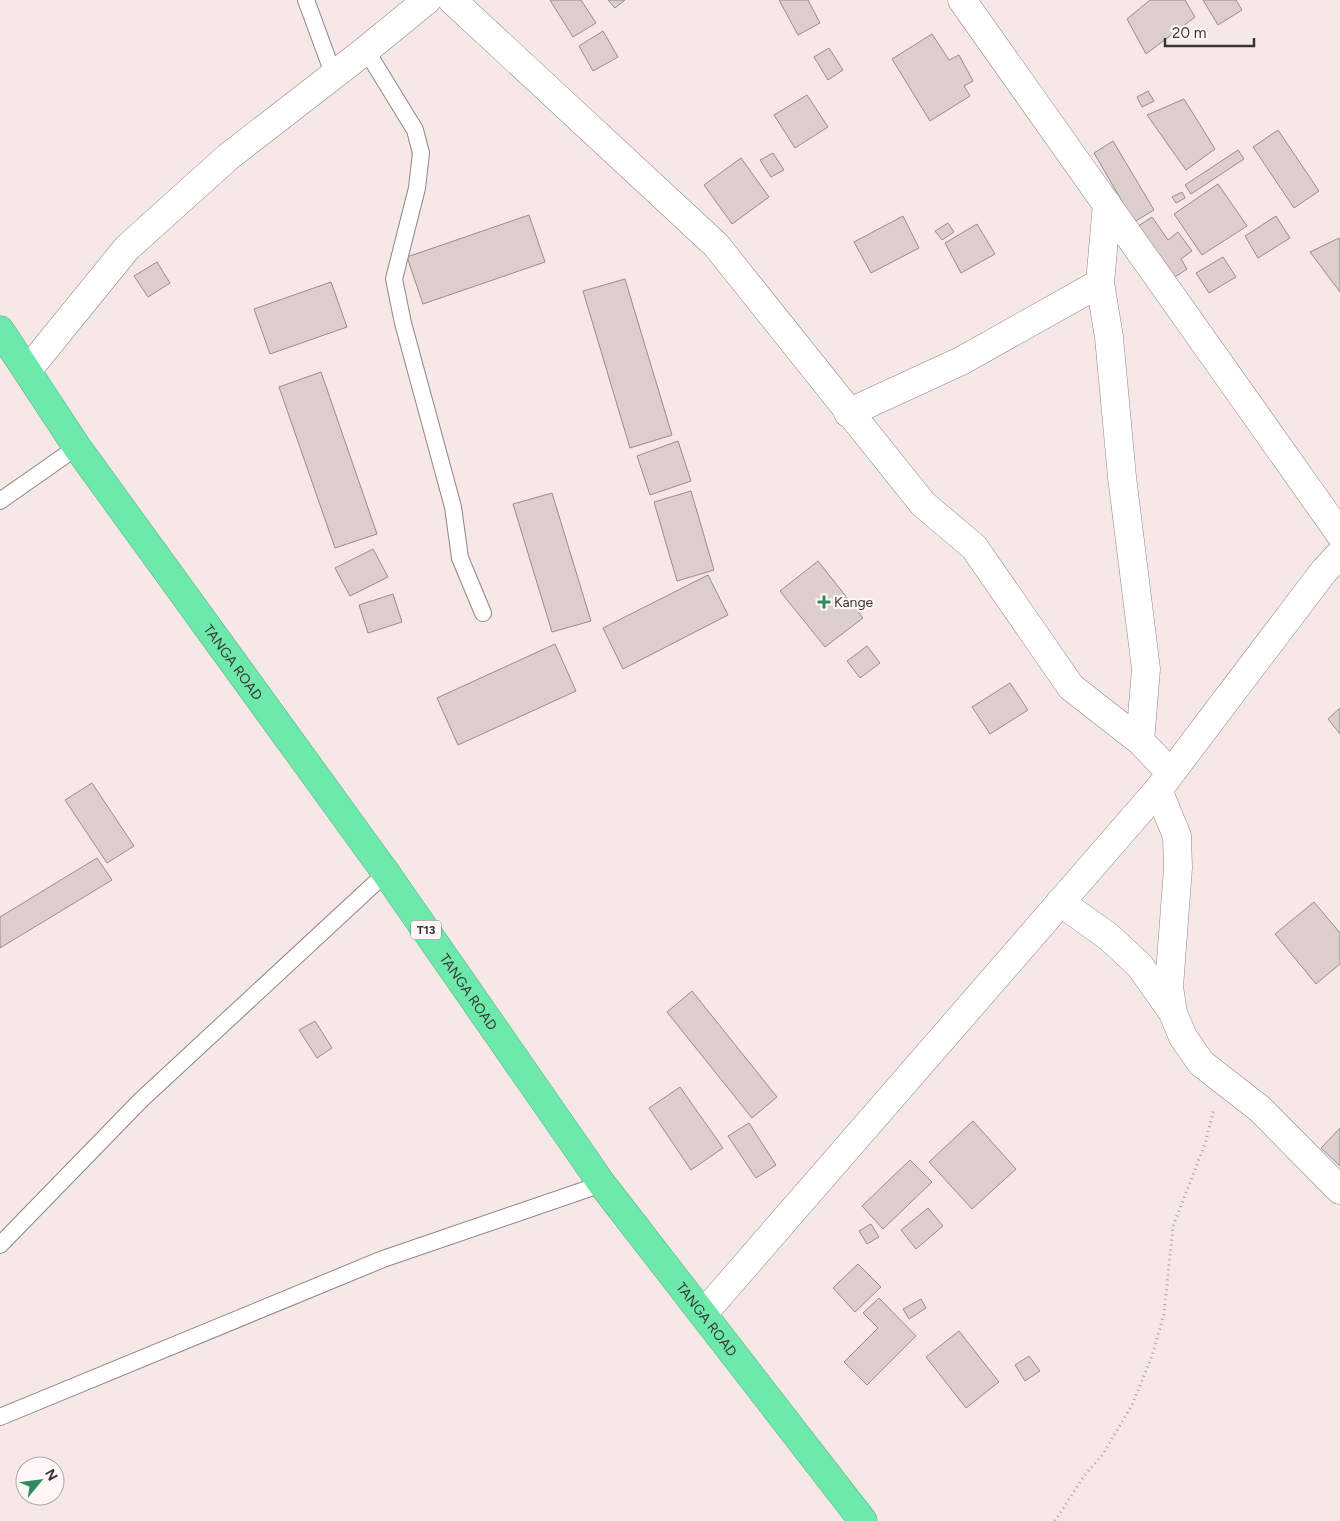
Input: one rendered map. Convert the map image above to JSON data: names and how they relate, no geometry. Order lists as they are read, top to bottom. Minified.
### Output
{"streets":{"highway":["TANGA ROAD","T13"]},"places":{"health":["Kange"]},"scale_bar":"20 m","north":"top right"}
